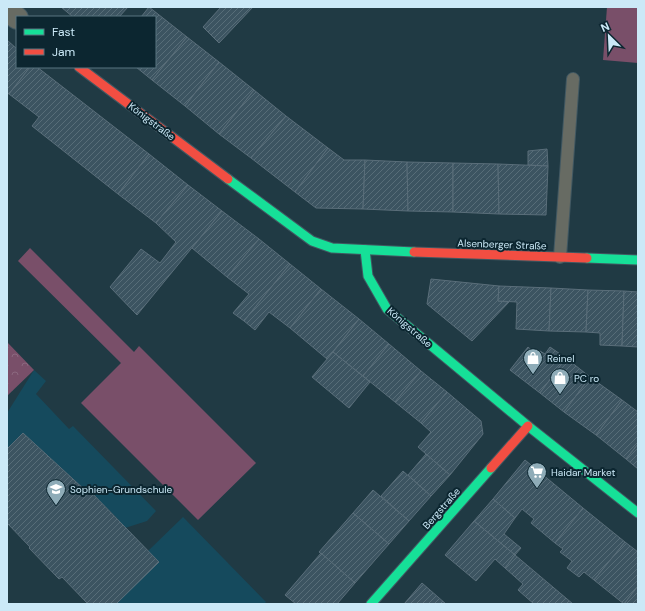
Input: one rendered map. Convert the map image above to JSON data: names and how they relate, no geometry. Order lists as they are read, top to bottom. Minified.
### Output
{"streets":{"street":["Königstraße","Alsenberger Straße","Bergstraße"]},"crossings":[["Königstraße","Alsenberger Straße"],["Königstraße","Bergstraße"]],"places":{"shop":["Reinel","PC ro"],"supermarket":["Haidar Market"],"school or university":["Sophien-Grundschule"]},"legend":["Fast","Jam"],"north":"top left"}
